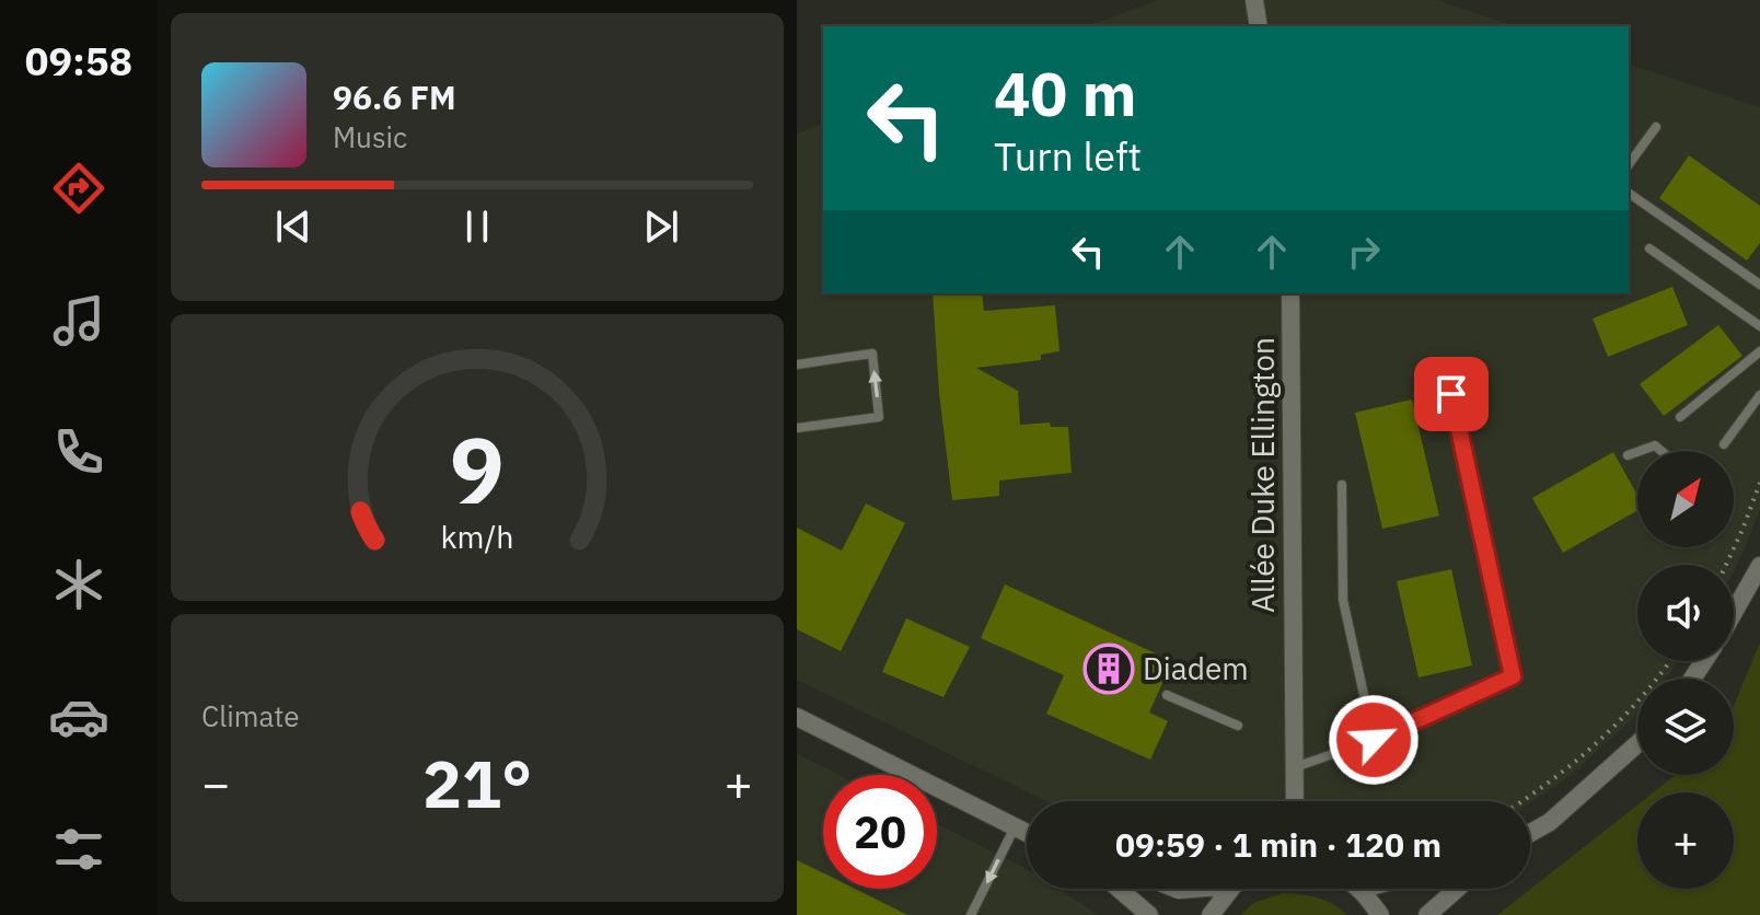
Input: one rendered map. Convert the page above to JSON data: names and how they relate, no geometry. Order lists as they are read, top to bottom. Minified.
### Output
{"streets":{"street":["Allée Duke Ellington"]},"places":{"building":["Diadem"]},"north":"top right","page":{"tabs":"09:58","turn":["40 m","Turn left"],"song":["96.6 FM","Music"],"map_buttons":"+","tile":"Climate","heat":["−","21°","+"],"limit":"20","trip":"09:59 · 1 min · 120 m","gauge":["9","km/h"]}}
